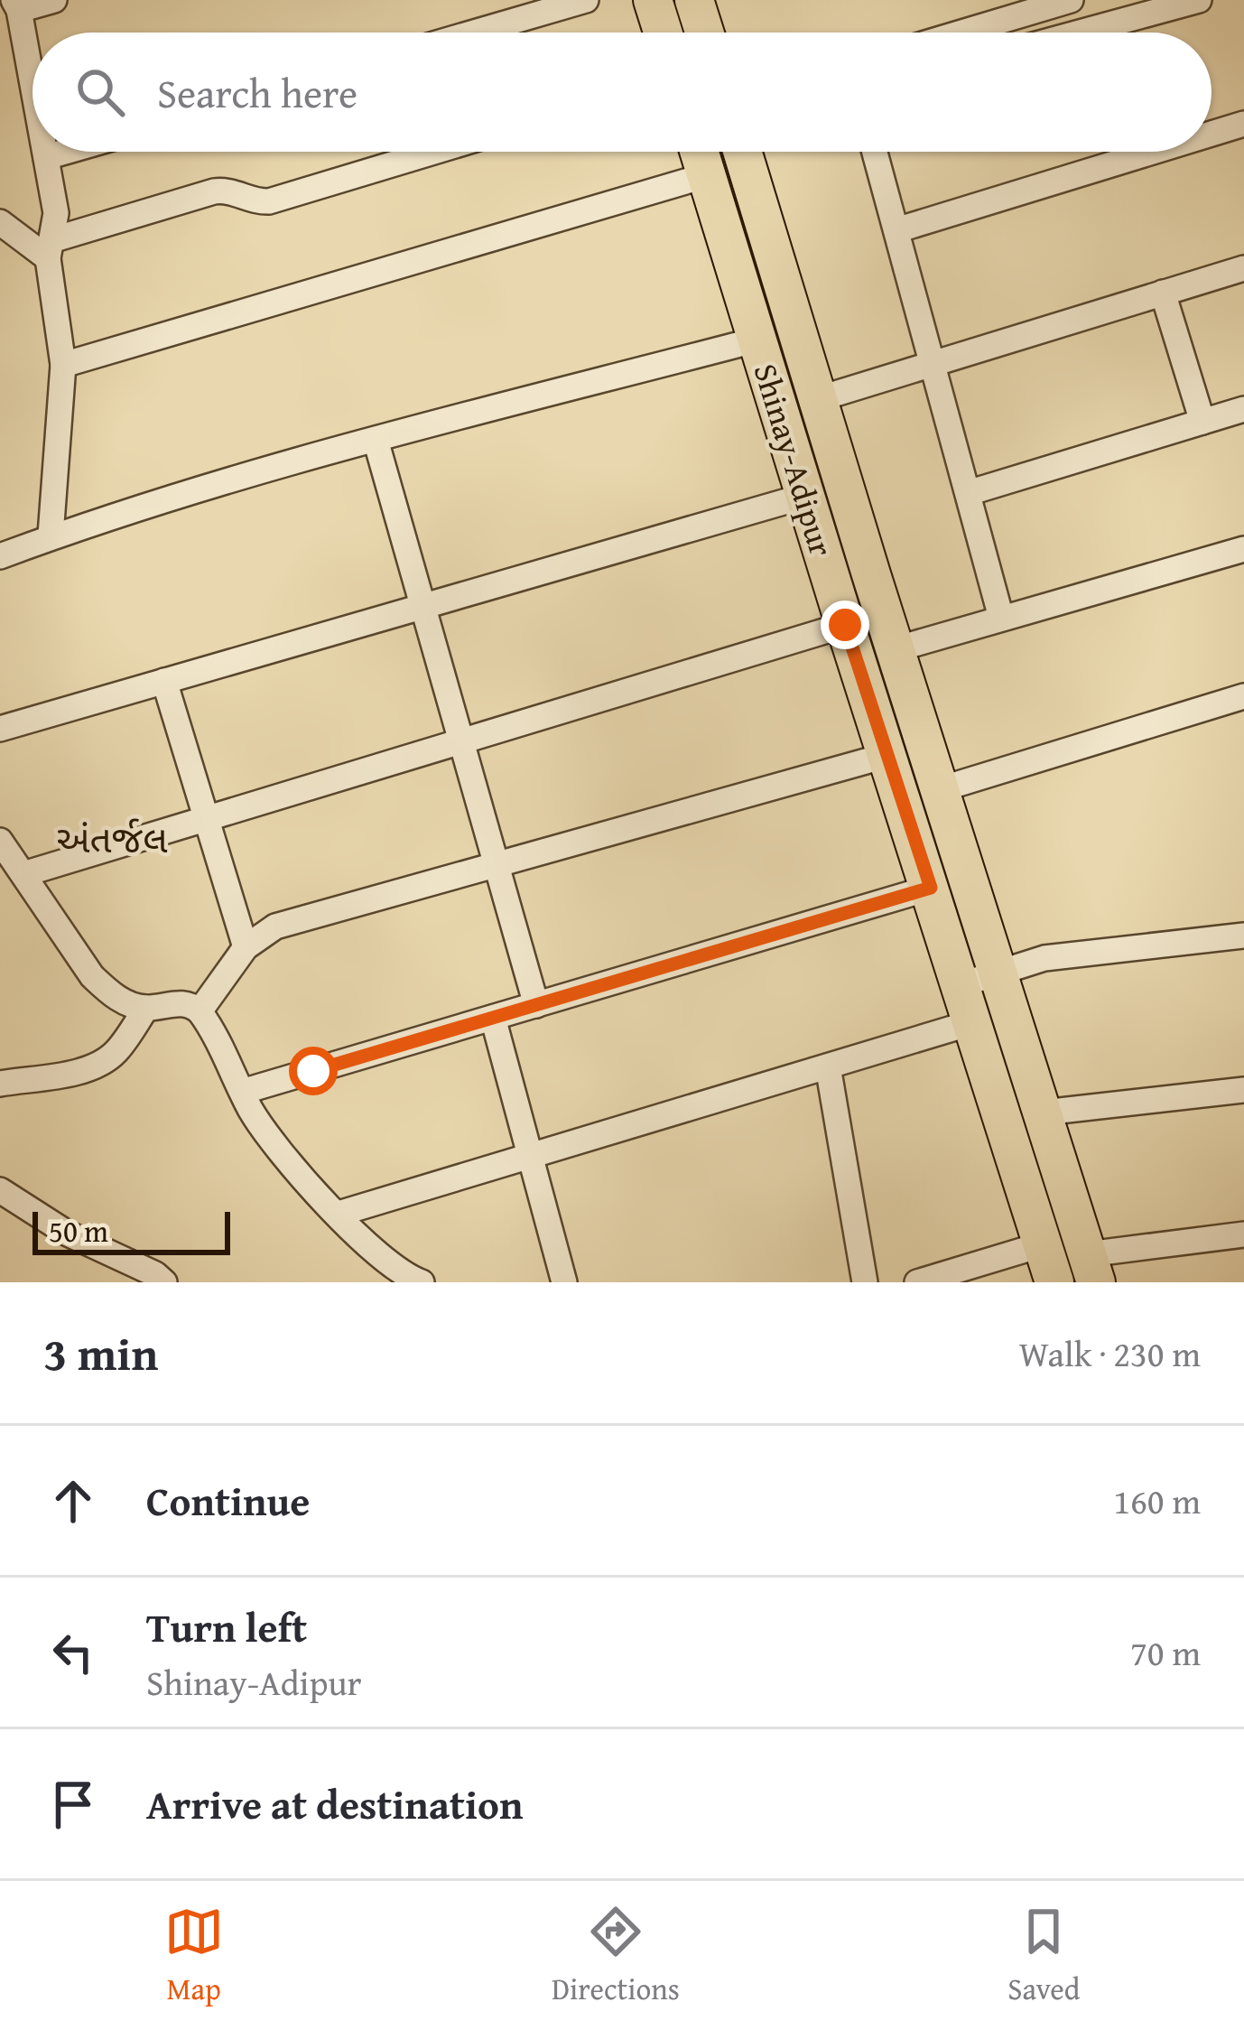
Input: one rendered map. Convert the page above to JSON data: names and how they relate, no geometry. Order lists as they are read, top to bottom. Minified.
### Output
{"streets":{"main road":["Shinay-Adipur"]},"districts":["અંતર્જલ"],"scale_bar":"50 m","page":{"search":"Search here","scale":"50 m","heading":["3 min","Walk · 230 m"],"list":[["Continue","160 m"],["Turn left","Shinay-Adipur","70 m"],"Arrive at destination"],"nav":["Map","Directions","Saved"]}}
